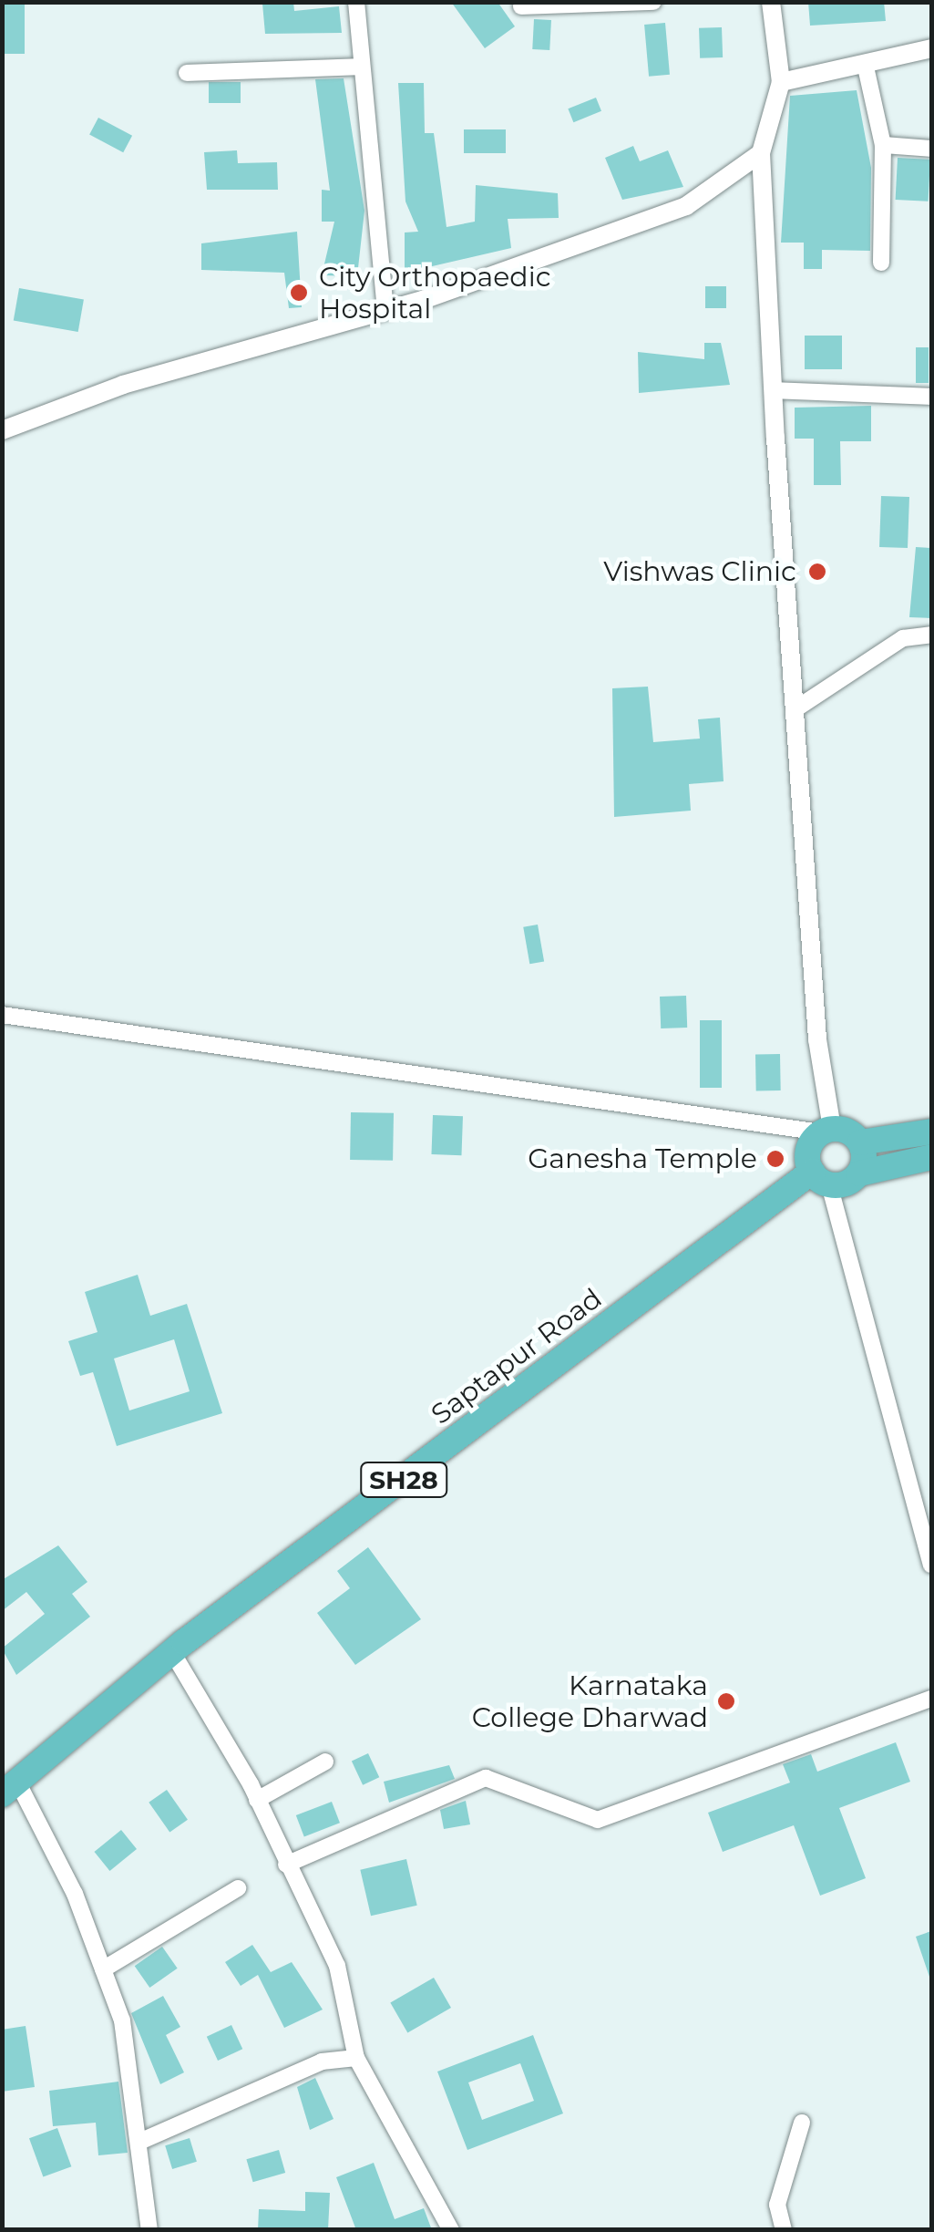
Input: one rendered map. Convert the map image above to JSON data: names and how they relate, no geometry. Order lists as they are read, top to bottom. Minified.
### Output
{"streets":{"main road":["Saptapur Road","SH28"]},"places":["City Orthopaedic Hospital","Vishwas Clinic","Ganesha Temple","Karnataka College Dharwad"]}
